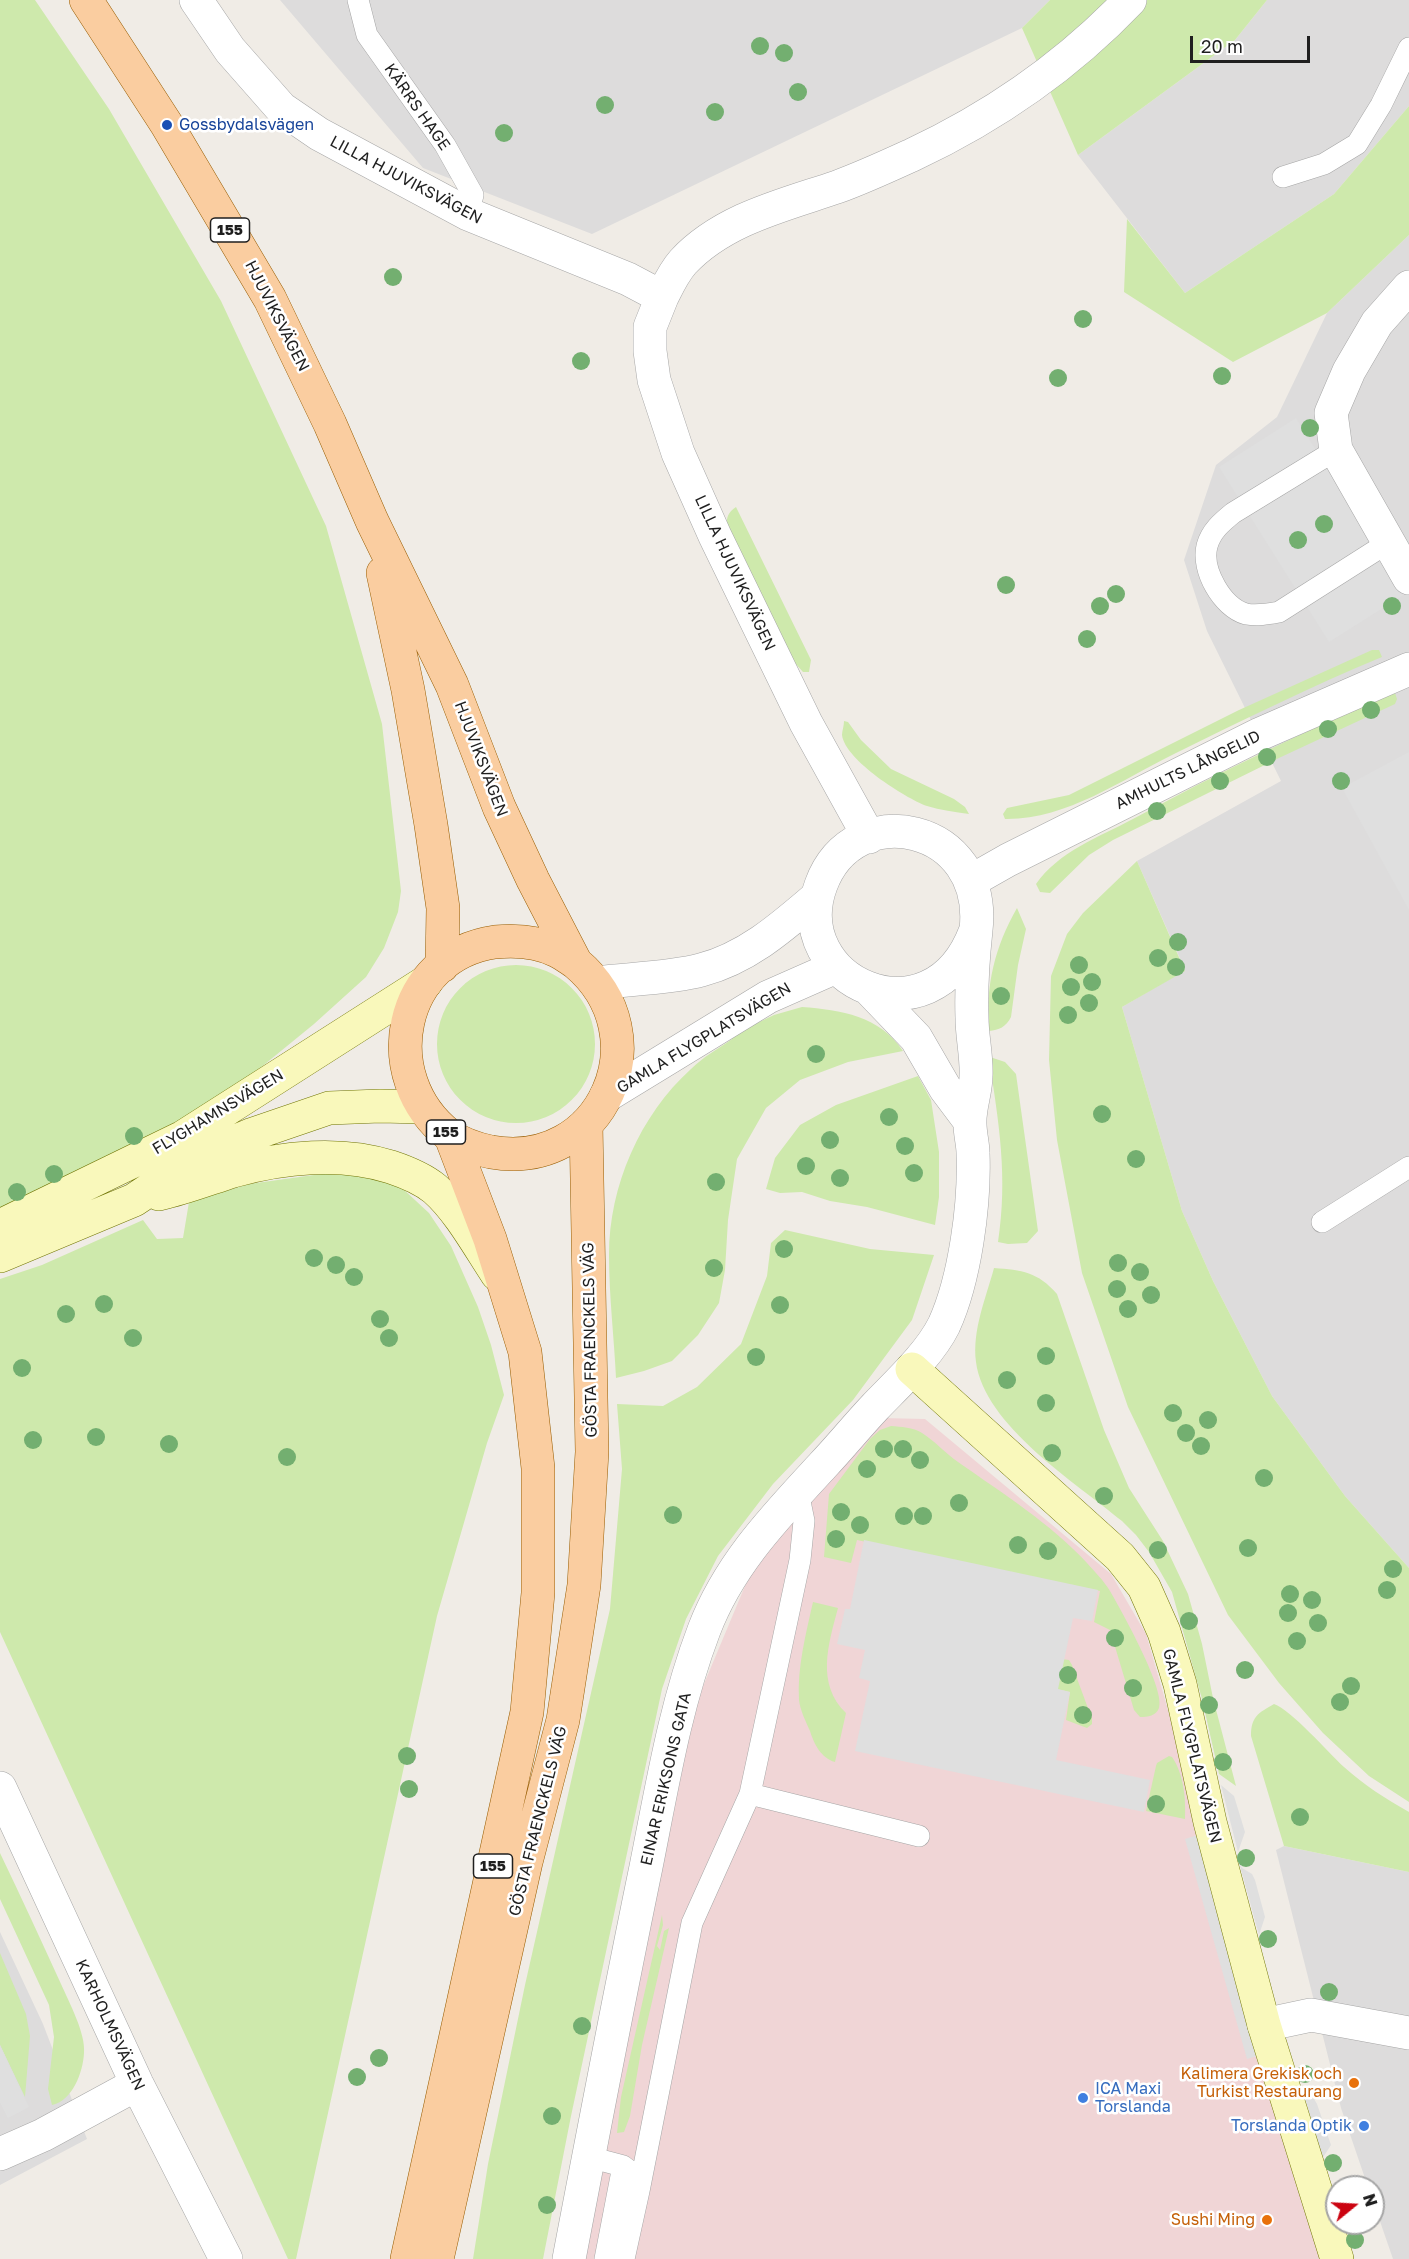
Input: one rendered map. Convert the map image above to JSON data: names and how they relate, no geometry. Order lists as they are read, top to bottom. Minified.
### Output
{"streets":{"main road":["155","HJUVIKSVÄGEN","GÖSTA FRAENCKELS VÄG"],"street":["LILLA HJUVIKSVÄGEN","AMHULTS LÅNGELID","GAMLA FLYGPLATSVÄGEN","FLYGHAMNSVÄGEN","EINAR ERIKSONS GATA","KARHOLMSVÄGEN"],"lane":["KÄRRS HAGE"]},"crossings":[["KÄRRS HAGE","LILLA HJUVIKSVÄGEN"],["LILLA HJUVIKSVÄGEN","AMHULTS LÅNGELID"],["LILLA HJUVIKSVÄGEN","GAMLA FLYGPLATSVÄGEN"],["HJUVIKSVÄGEN","GAMLA FLYGPLATSVÄGEN"],["HJUVIKSVÄGEN","FLYGHAMNSVÄGEN"],["HJUVIKSVÄGEN","GÖSTA FRAENCKELS VÄG"],["AMHULTS LÅNGELID","GAMLA FLYGPLATSVÄGEN"],["GAMLA FLYGPLATSVÄGEN","FLYGHAMNSVÄGEN"],["GAMLA FLYGPLATSVÄGEN","GÖSTA FRAENCKELS VÄG"],["GAMLA FLYGPLATSVÄGEN","EINAR ERIKSONS GATA"],["FLYGHAMNSVÄGEN","GÖSTA FRAENCKELS VÄG"]],"places":["Gossbydalsvägen","Kalimera Grekisk och Turkist Restaurang","ICA Maxi Torslanda","Torslanda Optik","Sushi Ming"],"scale_bar":"20 m","north":"right"}
